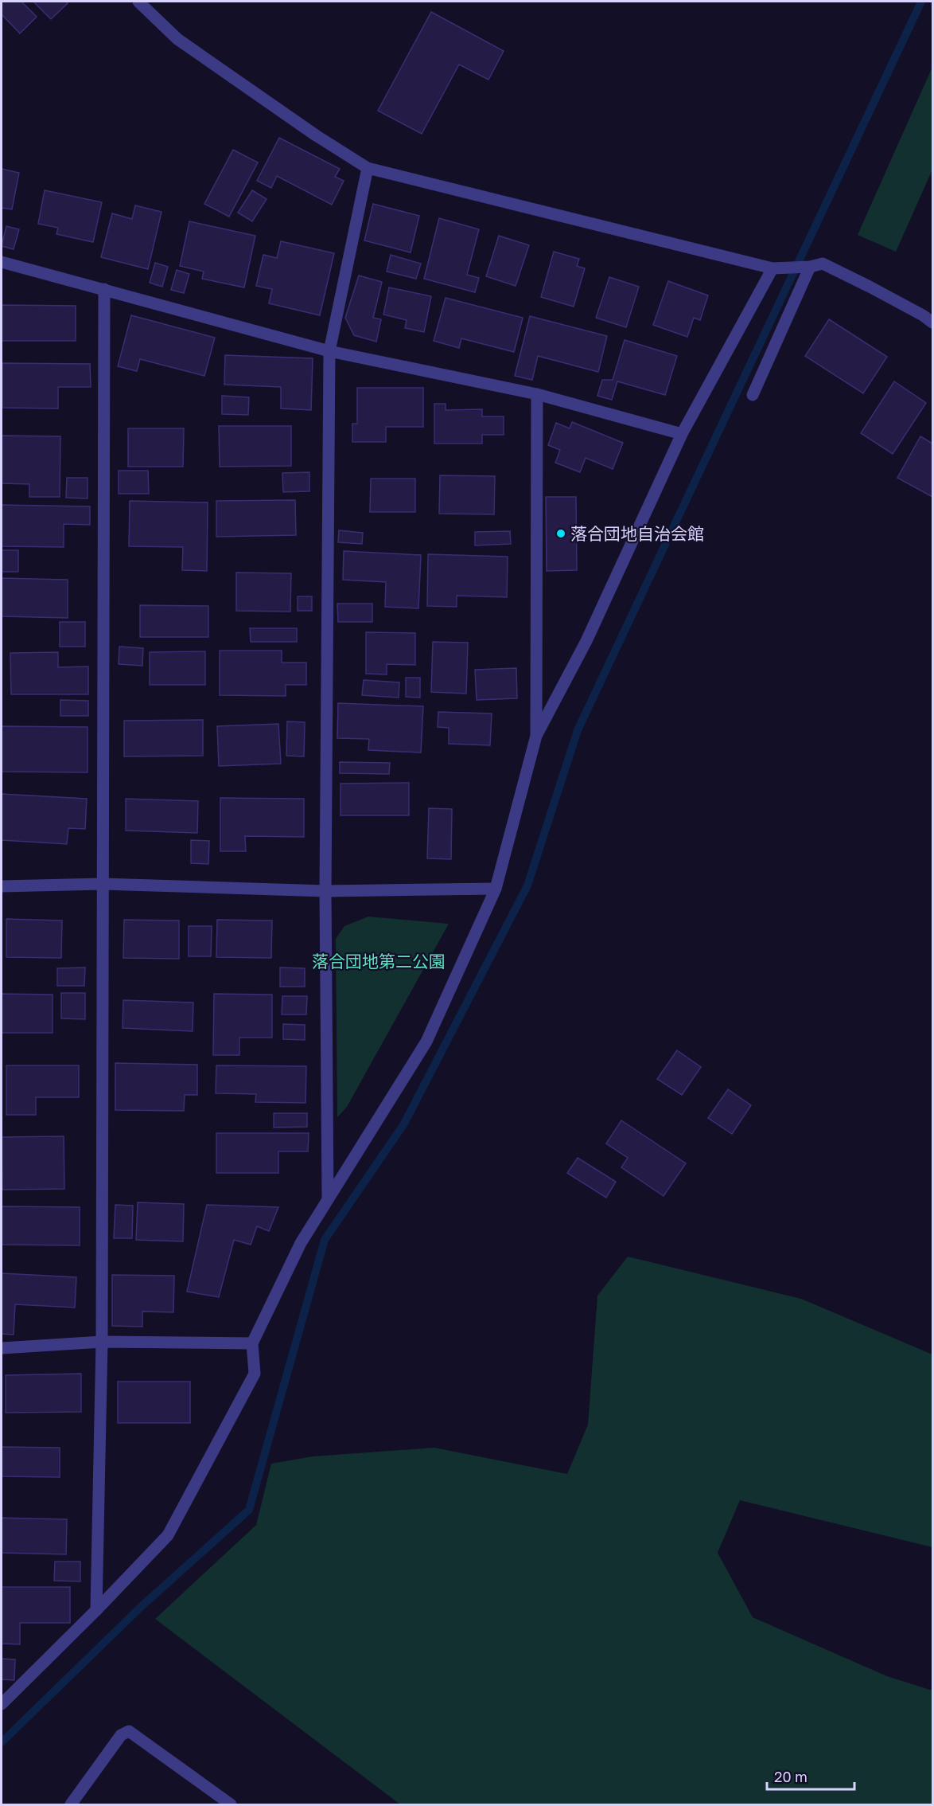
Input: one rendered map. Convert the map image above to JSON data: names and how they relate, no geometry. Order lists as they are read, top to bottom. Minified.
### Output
{"parks":["落合団地第二公園"],"places":["落合団地自治会館"],"scale_bar":"20 m"}
